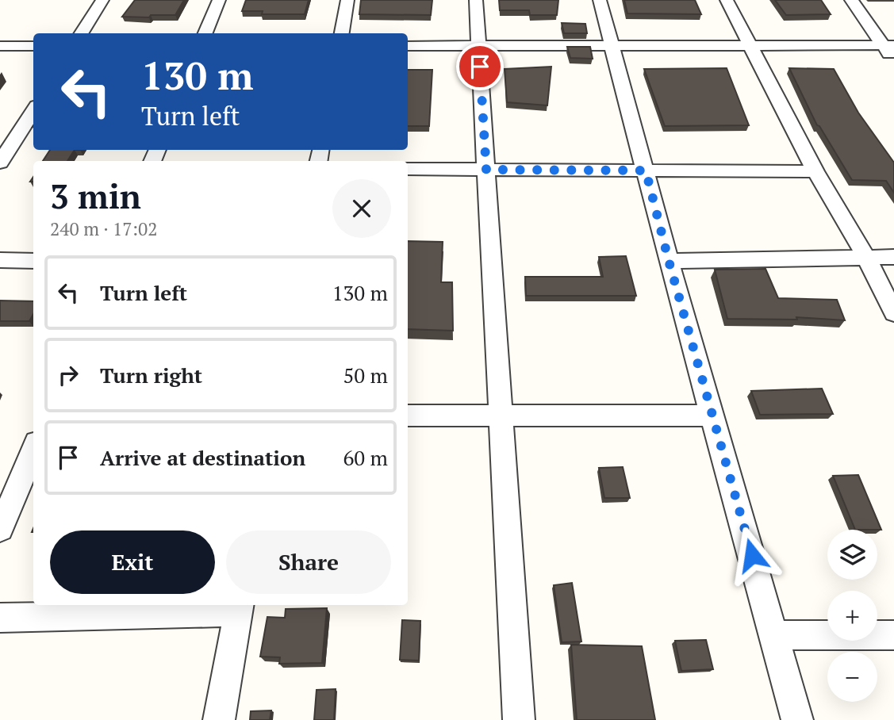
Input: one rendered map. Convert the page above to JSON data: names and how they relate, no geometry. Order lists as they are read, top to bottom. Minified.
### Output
{"page":{"turn":["130 m","Turn left"],"heading":["3 min","240 m · 17:02"],"list":[{"name":"Turn left","value":"130 m"},{"name":"Turn right","value":"50 m"},{"name":"Arrive at destination","value":"60 m"}],"buttons":["Exit","Share"],"map_buttons":["+","−"]}}
